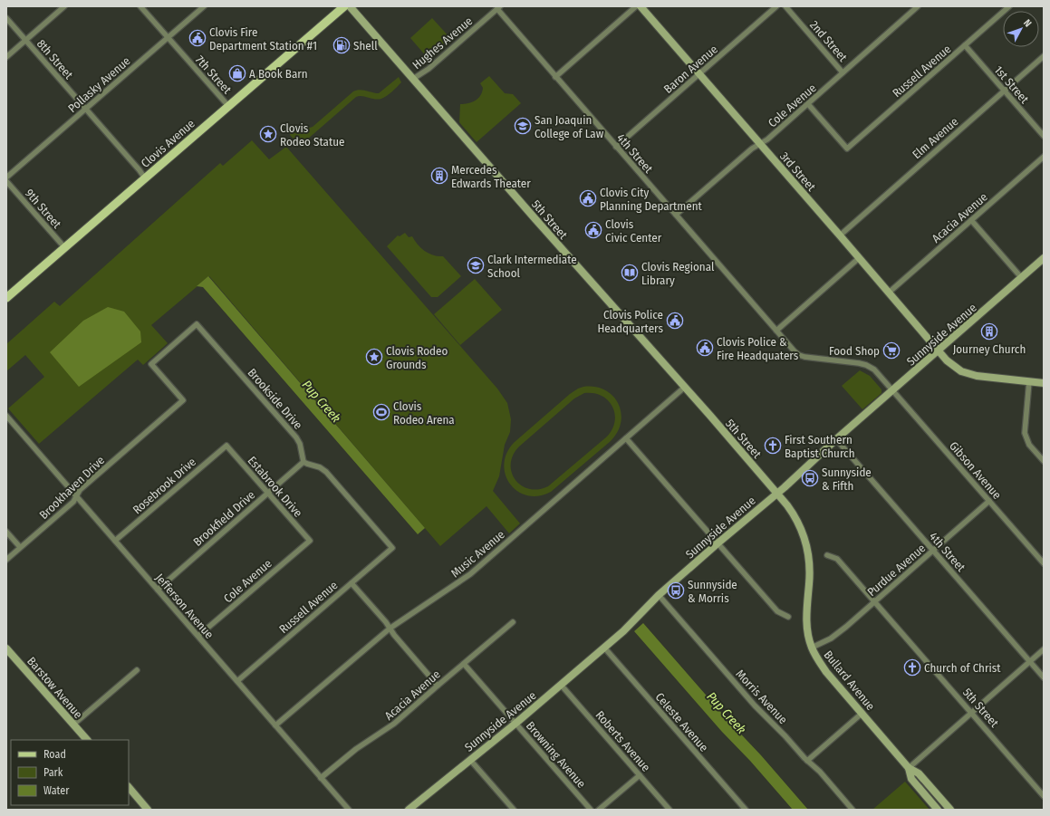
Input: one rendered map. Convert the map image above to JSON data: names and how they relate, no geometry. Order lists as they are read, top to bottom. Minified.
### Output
{"streets":{"main road":["Clovis Avenue","3rd Street","5th Street","Sunnyside Avenue","Bullard Avenue","Barstow Avenue"],"street":["2nd Street","Hughes Avenue","8th Street","Baron Avenue","Russell Avenue","7th Street","Pollasky Avenue","1st Street","Cole Avenue","Elm Avenue","4th Street","9th Street","Acacia Avenue","Brookside Drive","Gibson Avenue","Rosebrook Drive","Estabrook Drive","Brookhaven Drive","Brookfield Drive","Music Avenue","Purdue Avenue","Jefferson Avenue","Morris Avenue","Celeste Avenue","Roberts Avenue","Browning Avenue"]},"crossings":[["2nd Street","Cole Avenue"],["Hughes Avenue","4th Street"],["Hughes Avenue","5th Street"],["8th Street","Pollasky Avenue"],["8th Street","Clovis Avenue"],["Baron Avenue","4th Street"],["Baron Avenue","3rd Street"],["Russell Avenue","1st Street"],["Russell Avenue","Cole Avenue"],["Russell Avenue","Brookside Drive"],["Russell Avenue","Brookfield Drive"],["Russell Avenue","Jefferson Avenue"],["7th Street","Pollasky Avenue"],["7th Street","Clovis Avenue"],["1st Street","Elm Avenue"],["Cole Avenue","4th Street"],["Cole Avenue","3rd Street"],["Cole Avenue","Estabrook Drive"],["Cole Avenue","Jefferson Avenue"],["Elm Avenue","3rd Street"],["Clovis Avenue","9th Street"],["4th Street","Sunnyside Avenue"],["4th Street","Gibson Avenue"],["4th Street","Purdue Avenue"],["3rd Street","Acacia Avenue"],["3rd Street","Sunnyside Avenue"],["Acacia Avenue","Jefferson Avenue"],["Acacia Avenue","Browning Avenue"],["5th Street","Sunnyside Avenue"],["5th Street","Music Avenue"],["5th Street","Purdue Avenue"],["5th Street","Bullard Avenue"],["Sunnyside Avenue","Gibson Avenue"],["Sunnyside Avenue","Bullard Avenue"],["Sunnyside Avenue","Morris Avenue"],["Sunnyside Avenue","Celeste Avenue"],["Sunnyside Avenue","Roberts Avenue"],["Sunnyside Avenue","Browning Avenue"],["Brookside Drive","Brookhaven Drive"],["Brookside Drive","Brookfield Drive"],["Gibson Avenue","Purdue Avenue"],["Rosebrook Drive","Estabrook Drive"],["Rosebrook Drive","Jefferson Avenue"],["Estabrook Drive","Brookfield Drive"],["Brookhaven Drive","Jefferson Avenue"],["Brookfield Drive","Jefferson Avenue"],["Music Avenue","Jefferson Avenue"],["Purdue Avenue","Bullard Avenue"]],"water":["Pup Creek"],"places":{"public building":["Clovis Fire Department Station #1","Clovis City Planning Department","Clovis Civic Center","Clovis Police Headquarters","Clovis Police & Fire Headquaters"],"fuel station":["Shell"],"shop":["A Book Barn"],"school or university":["San Joaquin College of Law","Clark Intermediate School"],"place":["Clovis Rodeo Statue","Clovis Rodeo Grounds"],"building":["Mercedes Edwards Theater","Journey Church"],"library":["Clovis Regional Library"],"supermarket":["Food Shop"],"sports":["Clovis Rodeo Arena"],"church":["First Southern Baptist Church","Church of Christ"],"bus stop":["Sunnyside & Fifth","Sunnyside & Morris"]},"legend":["Road","Park","Water"],"north":"top right"}
